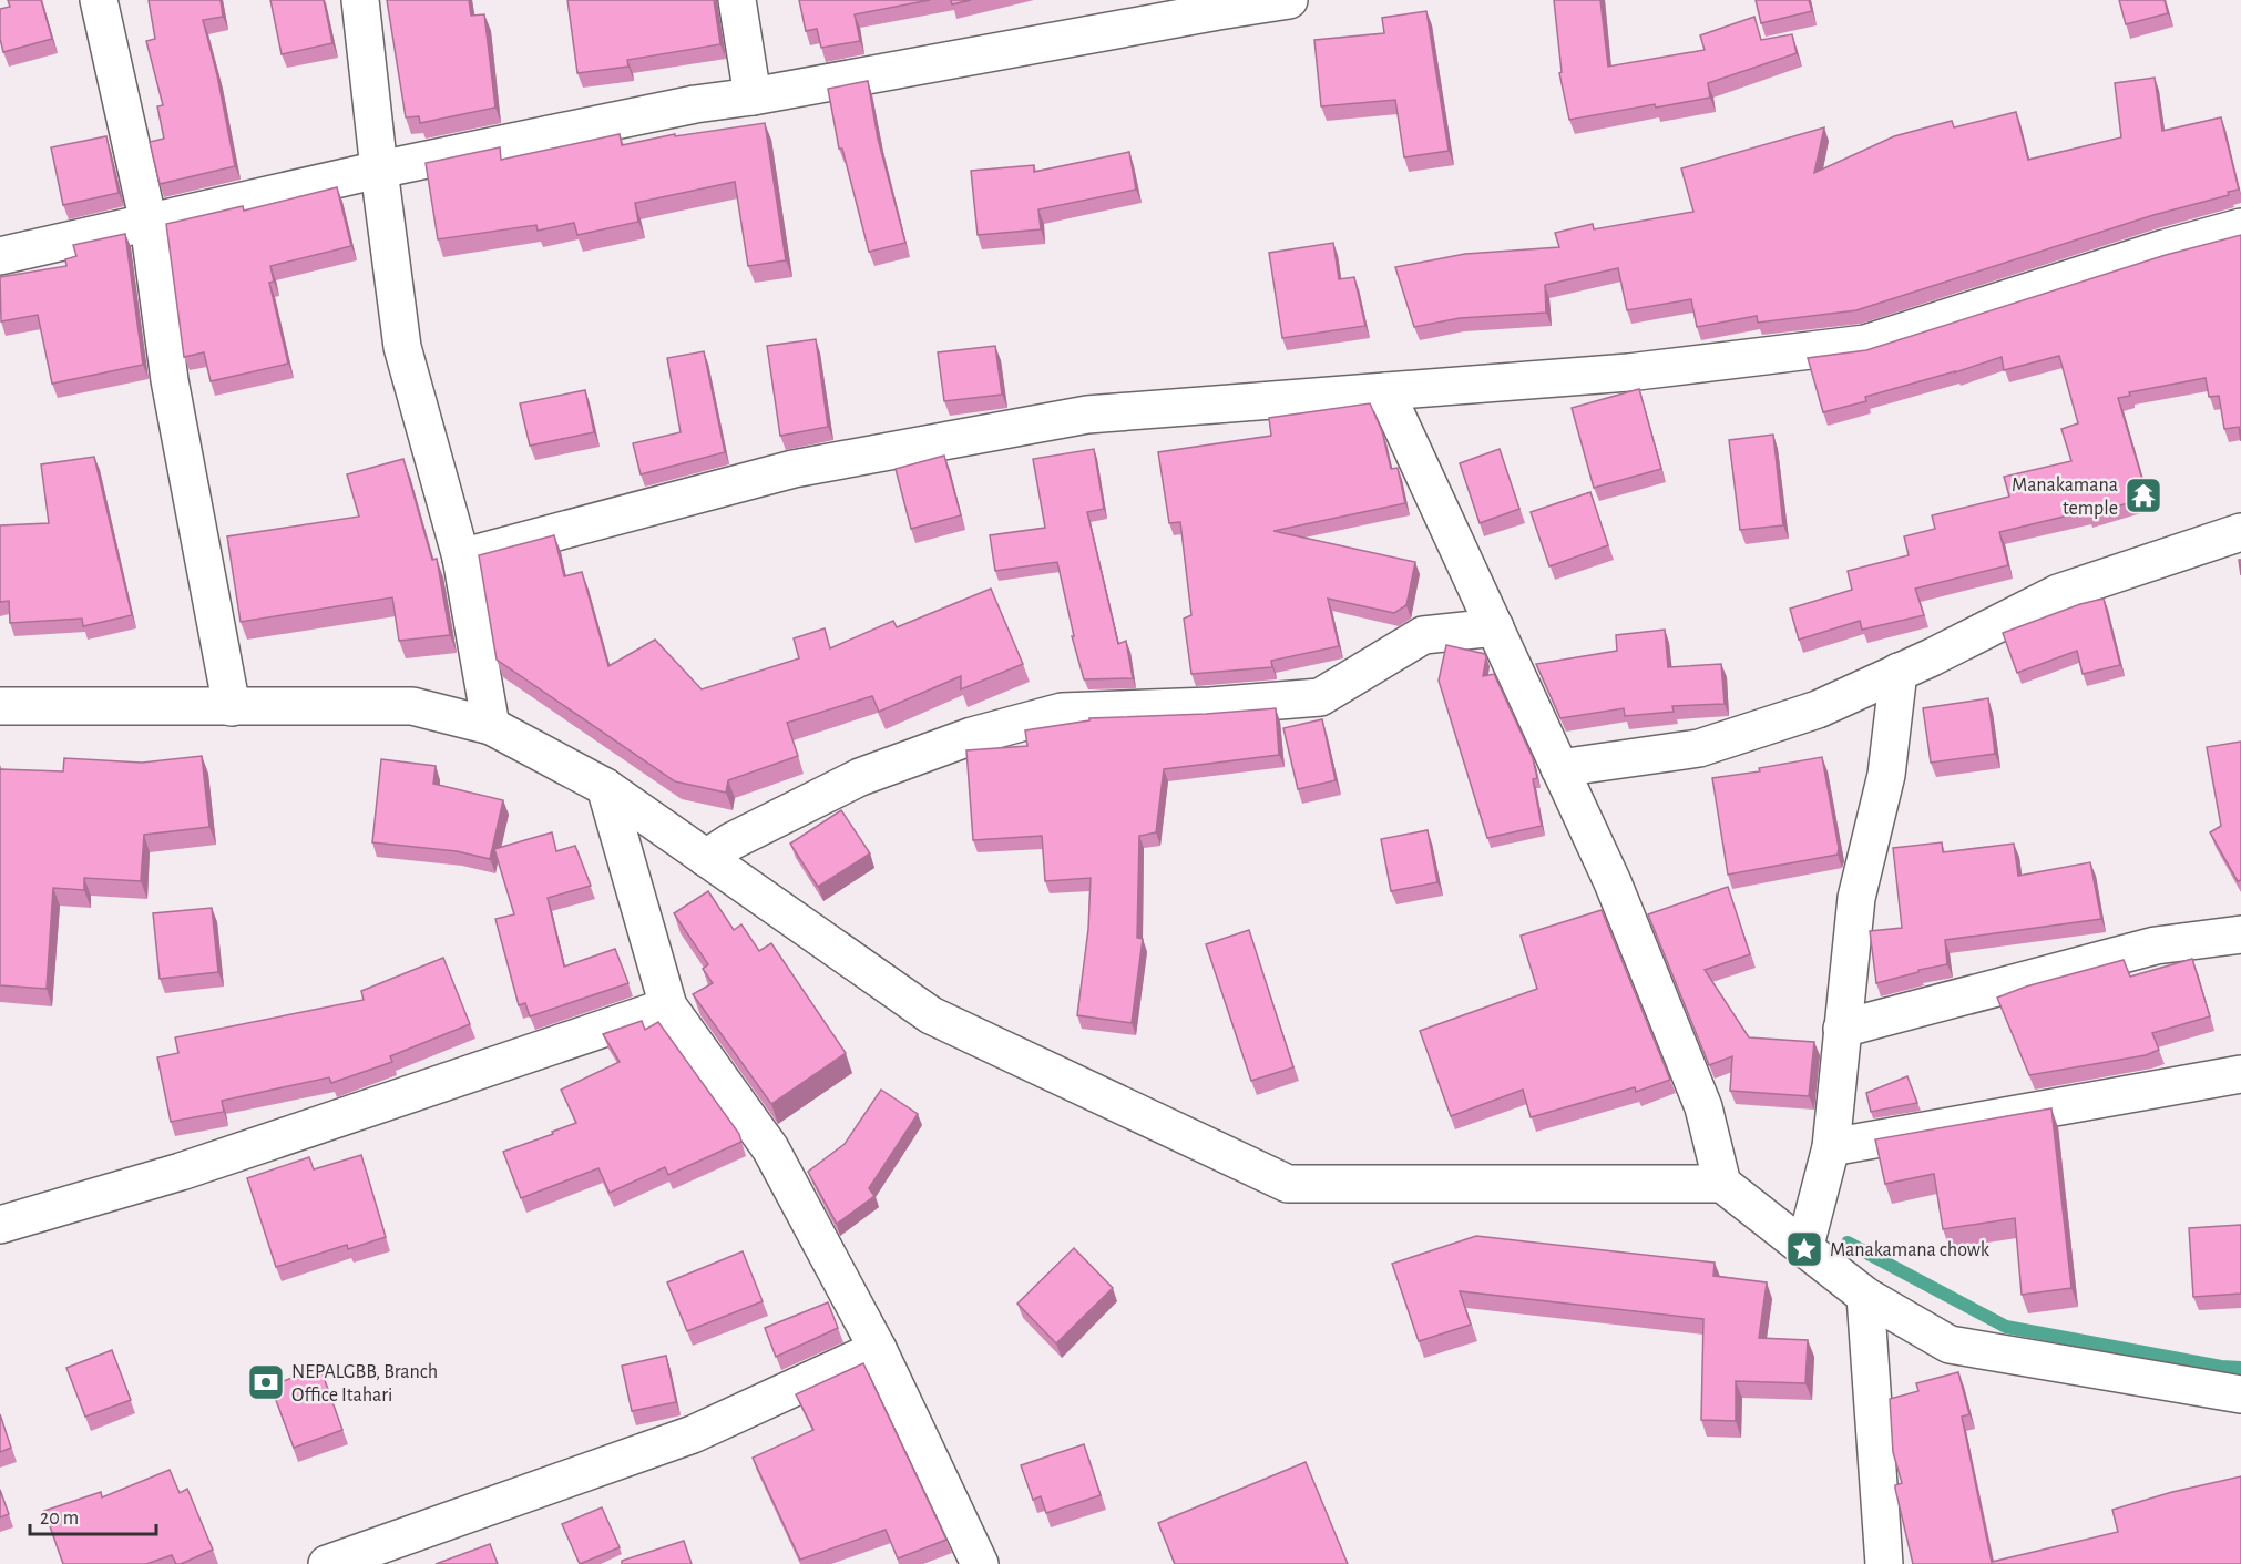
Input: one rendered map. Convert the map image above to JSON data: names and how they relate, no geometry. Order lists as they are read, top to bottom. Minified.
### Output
{"places":{"temple":["Manakamana temple"],"place":["Manakamana chowk"],"bank":["NEPALGBB, Branch Office Itahari"]},"scale_bar":"20 m"}
